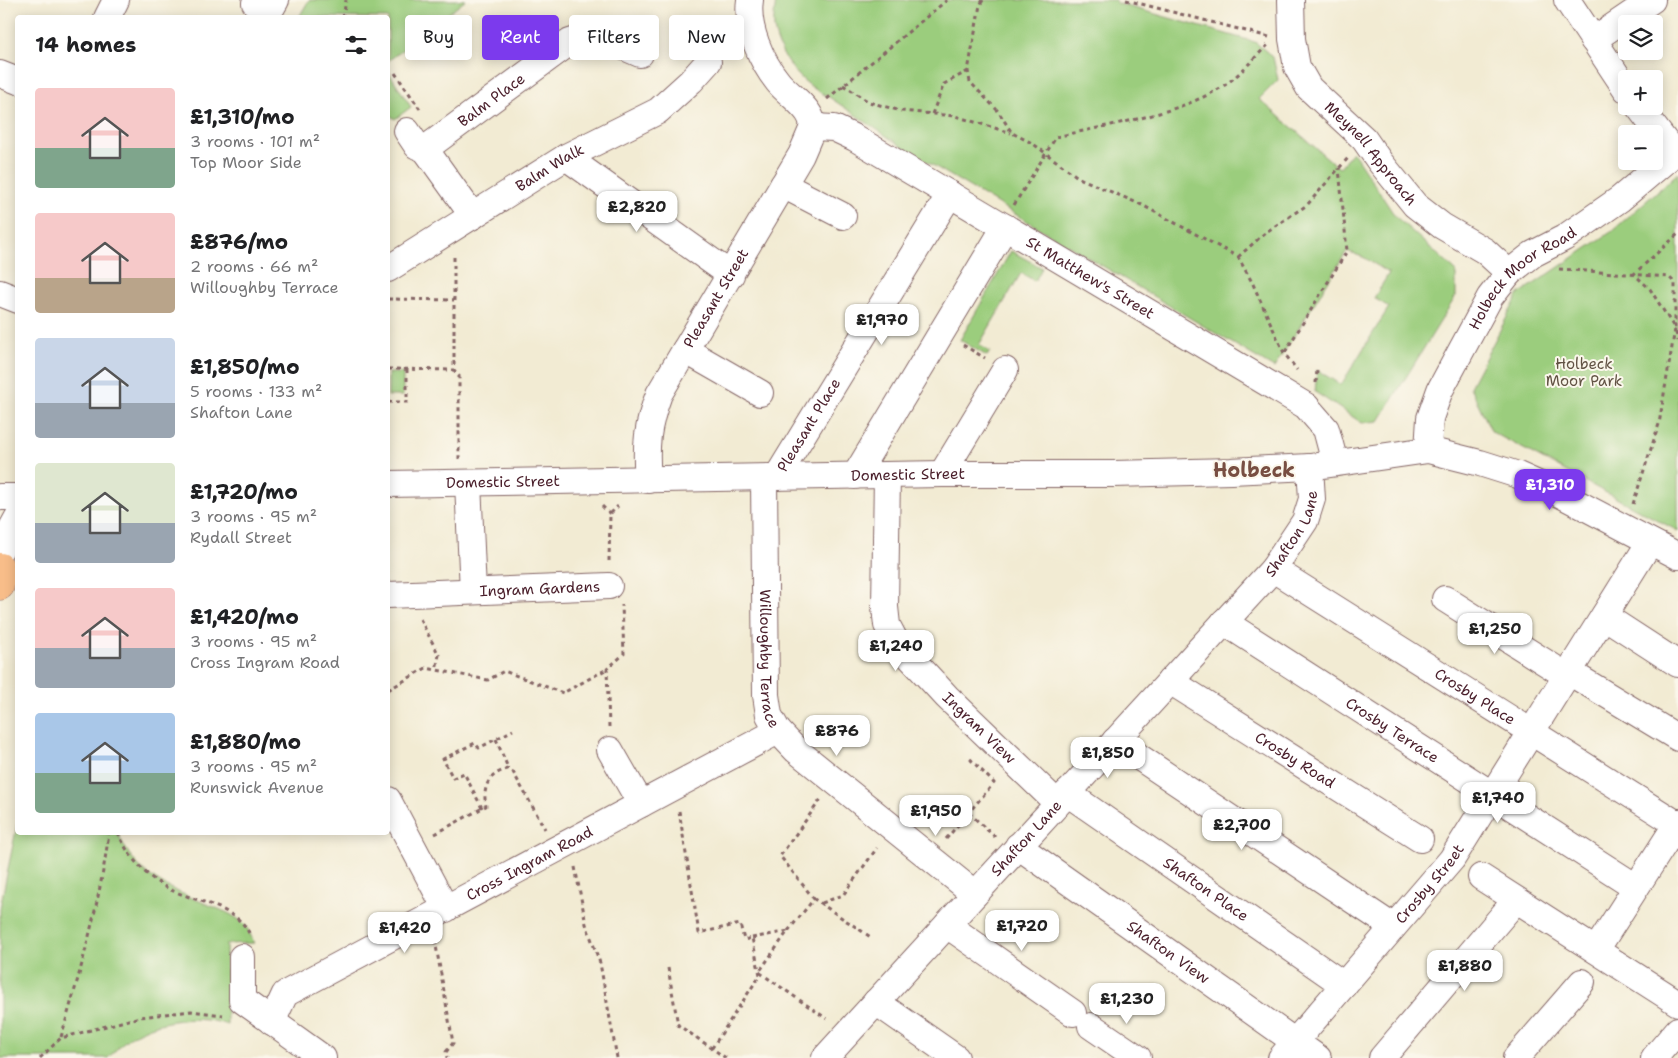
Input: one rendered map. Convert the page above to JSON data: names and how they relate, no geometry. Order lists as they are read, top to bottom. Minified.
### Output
{"streets":{"street":["Balm Place","Meynell Approach","Balm Walk","St Matthew's Street","Holbeck Moor Road","Pleasant Street","Pleasant Place","Domestic Street","Shafton Lane","Ingram Gardens","Willoughby Terrace","Crosby Place","Ingram View","Crosby Terrace","Crosby Road","Cross Ingram Road","Crosby Street","Shafton Place","Shafton View"]},"crossings":[["Meynell Approach","Holbeck Moor Road"],["St Matthew's Street","Pleasant Street"],["St Matthew's Street","Pleasant Place"],["St Matthew's Street","Domestic Street"],["St Matthew's Street","Shafton Lane"],["Holbeck Moor Road","Domestic Street"],["Pleasant Street","Domestic Street"],["Pleasant Place","Domestic Street"],["Pleasant Place","Willoughby Terrace"],["Domestic Street","Shafton Lane"],["Domestic Street","Ingram Gardens"],["Domestic Street","Willoughby Terrace"],["Domestic Street","Ingram View"],["Shafton Lane","Willoughby Terrace"],["Shafton Lane","Crosby Place"],["Shafton Lane","Ingram View"],["Shafton Lane","Crosby Terrace"],["Shafton Lane","Crosby Road"],["Shafton Lane","Shafton Place"],["Shafton Lane","Shafton View"],["Willoughby Terrace","Cross Ingram Road"],["Crosby Place","Crosby Street"],["Ingram View","Shafton Place"],["Crosby Terrace","Crosby Street"],["Crosby Street","Shafton Place"],["Crosby Street","Shafton View"]],"districts":["Holbeck"],"parks":["Holbeck Moor Park"],"page":{"map_buttons":["+","−"],"chip":["Buy","Rent","Filters","New"],"heading":"14 homes","list":[{"name":"£1,310/mo","note":"3 rooms · 101 m² · Top Moor Side"},{"name":"£876/mo","note":"2 rooms · 66 m² · Willoughby Terrace"},{"name":"£1,850/mo","note":"5 rooms · 133 m² · Shafton Lane"},{"name":"£1,720/mo","note":"3 rooms · 95 m² · Rydall Street"},{"name":"£1,420/mo","note":"3 rooms · 95 m² · Cross Ingram Road"},{"name":"£1,880/mo","note":"3 rooms · 95 m² · Runswick Avenue"}],"price":["£2,820","£1,970","£1,310","£1,250","£1,240","£876","£1,850","£1,740","£1,950","£2,700","£1,720","£1,420","£1,880","£1,230"]}}
